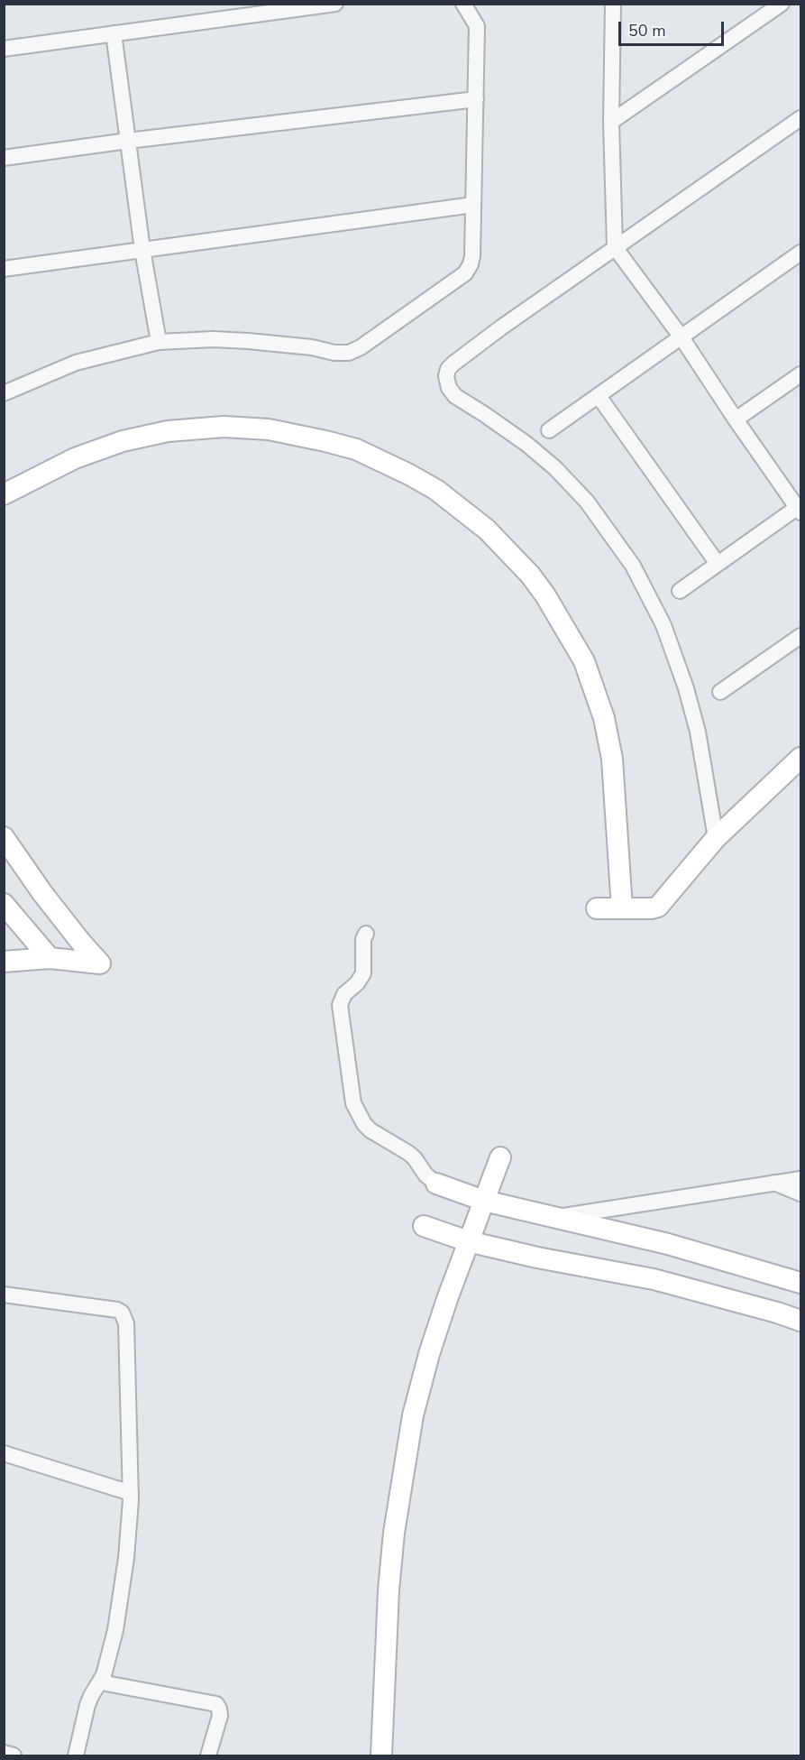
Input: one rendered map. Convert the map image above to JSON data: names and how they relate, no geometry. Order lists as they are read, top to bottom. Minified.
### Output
{"scale_bar":"50 m"}
